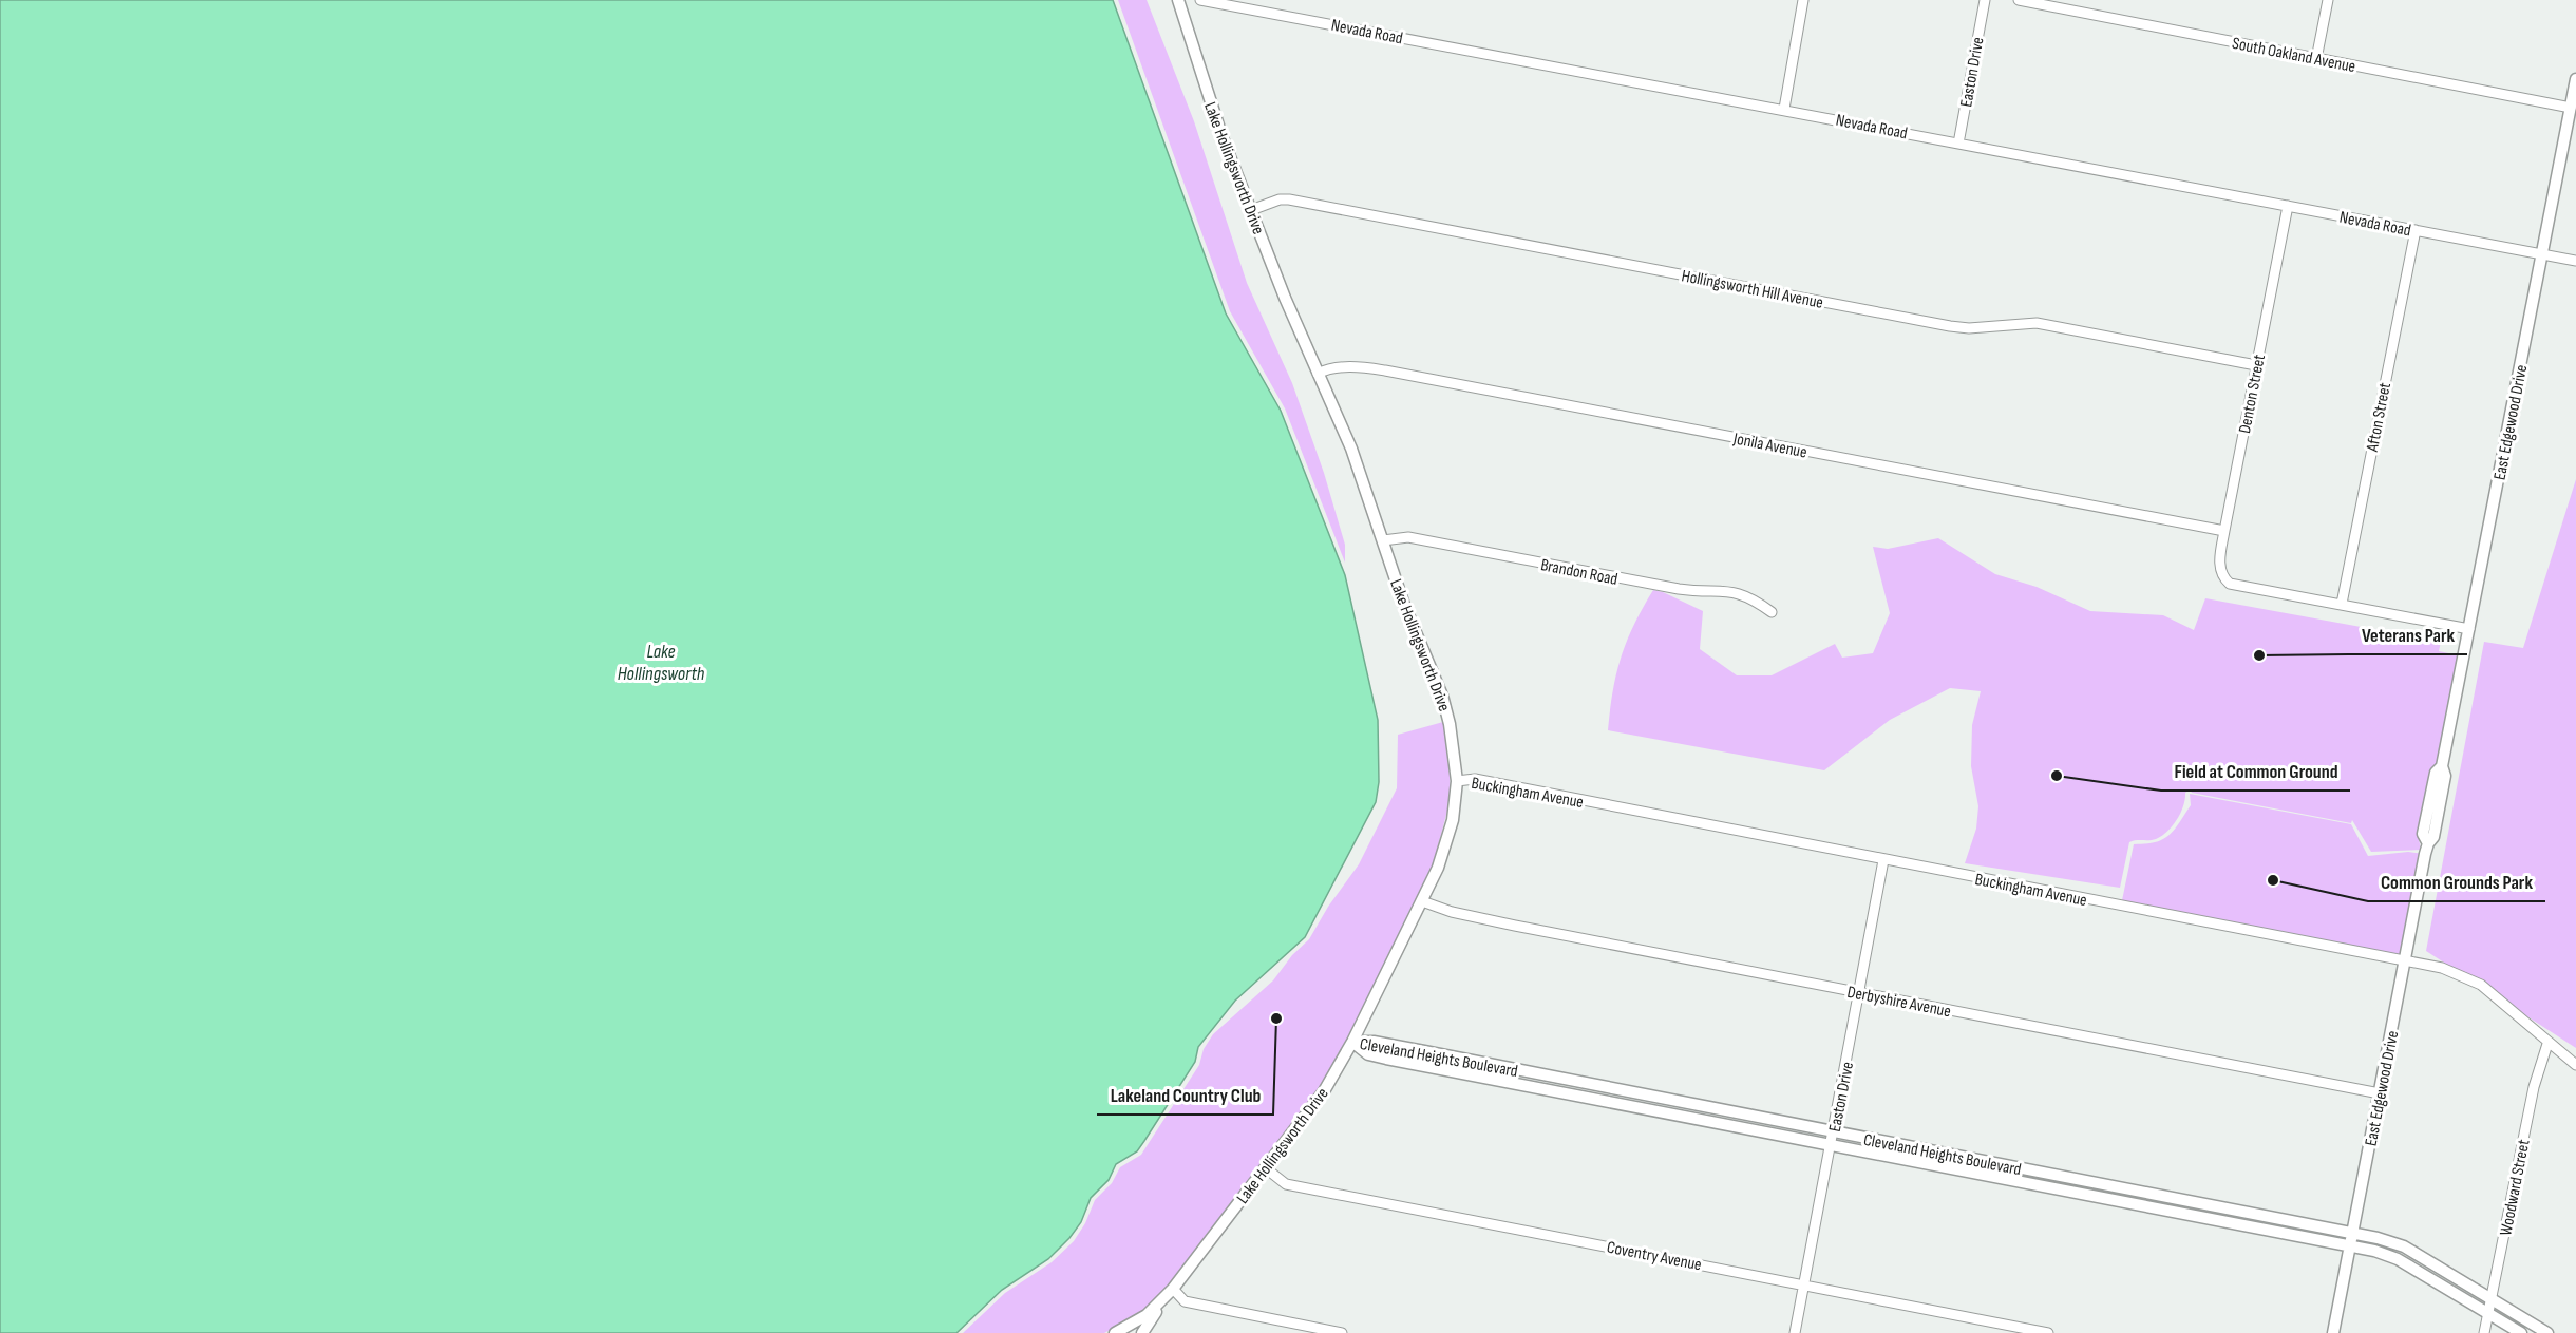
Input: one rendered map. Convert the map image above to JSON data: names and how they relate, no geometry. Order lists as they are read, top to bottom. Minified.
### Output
{"streets":{"street":["Nevada Road","South Oakland Avenue","Easton Drive","Lake Hollingsworth Drive","Hollingsworth Hill Avenue","Denton Street","Afton Street","East Edgewood Drive","Jonila Avenue","Brandon Road","Buckingham Avenue","Derbyshire Avenue","Cleveland Heights Boulevard","Woodward Street","Coventry Avenue"]},"crossings":[["Nevada Road","Easton Drive"],["Nevada Road","Denton Street"],["Nevada Road","Afton Street"],["Nevada Road","East Edgewood Drive"],["South Oakland Avenue","East Edgewood Drive"],["Easton Drive","Buckingham Avenue"],["Easton Drive","Derbyshire Avenue"],["Easton Drive","Cleveland Heights Boulevard"],["Easton Drive","Coventry Avenue"],["Lake Hollingsworth Drive","Hollingsworth Hill Avenue"],["Lake Hollingsworth Drive","Jonila Avenue"],["Lake Hollingsworth Drive","Brandon Road"],["Lake Hollingsworth Drive","Buckingham Avenue"],["Lake Hollingsworth Drive","Derbyshire Avenue"],["Lake Hollingsworth Drive","Cleveland Heights Boulevard"],["Lake Hollingsworth Drive","Coventry Avenue"],["Hollingsworth Hill Avenue","Denton Street"],["Denton Street","Afton Street"],["Denton Street","Jonila Avenue"],["East Edgewood Drive","Buckingham Avenue"],["East Edgewood Drive","Derbyshire Avenue"],["East Edgewood Drive","Cleveland Heights Boulevard"],["Buckingham Avenue","Woodward Street"],["Cleveland Heights Boulevard","Woodward Street"]],"water":["Lake Hollingsworth"],"places":["Veterans Park","Field at Common Ground","Common Grounds Park","Lakeland Country Club"]}
